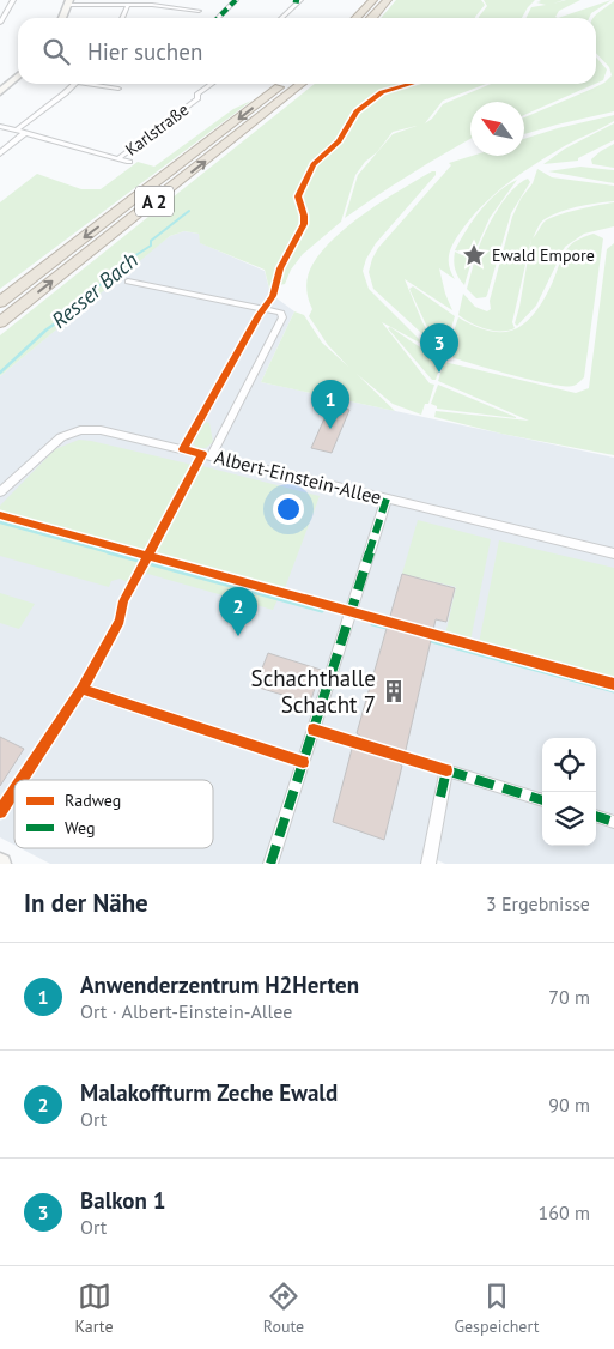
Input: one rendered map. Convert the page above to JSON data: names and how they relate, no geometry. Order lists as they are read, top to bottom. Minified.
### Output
{"streets":{"highway":["A 2"],"street":["Karlstraße","Albert-Einstein-Allee"]},"water":["Resser Bach"],"places":{"place":["Ewald Empore"],"building":["Schachthalle Schacht 7"]},"legend":["Radweg","Weg"],"north":"top left","page":{"search":"Hier suchen","pins":["3","1","2"],"heading":["In der Nähe","3 Ergebnisse"],"list":[{"mark":"1","name":"Anwenderzentrum H2Herten","note":"Ort · Albert-Einstein-Allee","value":"70 m"},{"mark":"2","name":"Malakoffturm Zeche Ewald","note":"Ort","value":"90 m"},{"mark":"3","name":"Balkon 1","note":"Ort","value":"160 m"}],"nav":["Karte","Route","Gespeichert"]}}
